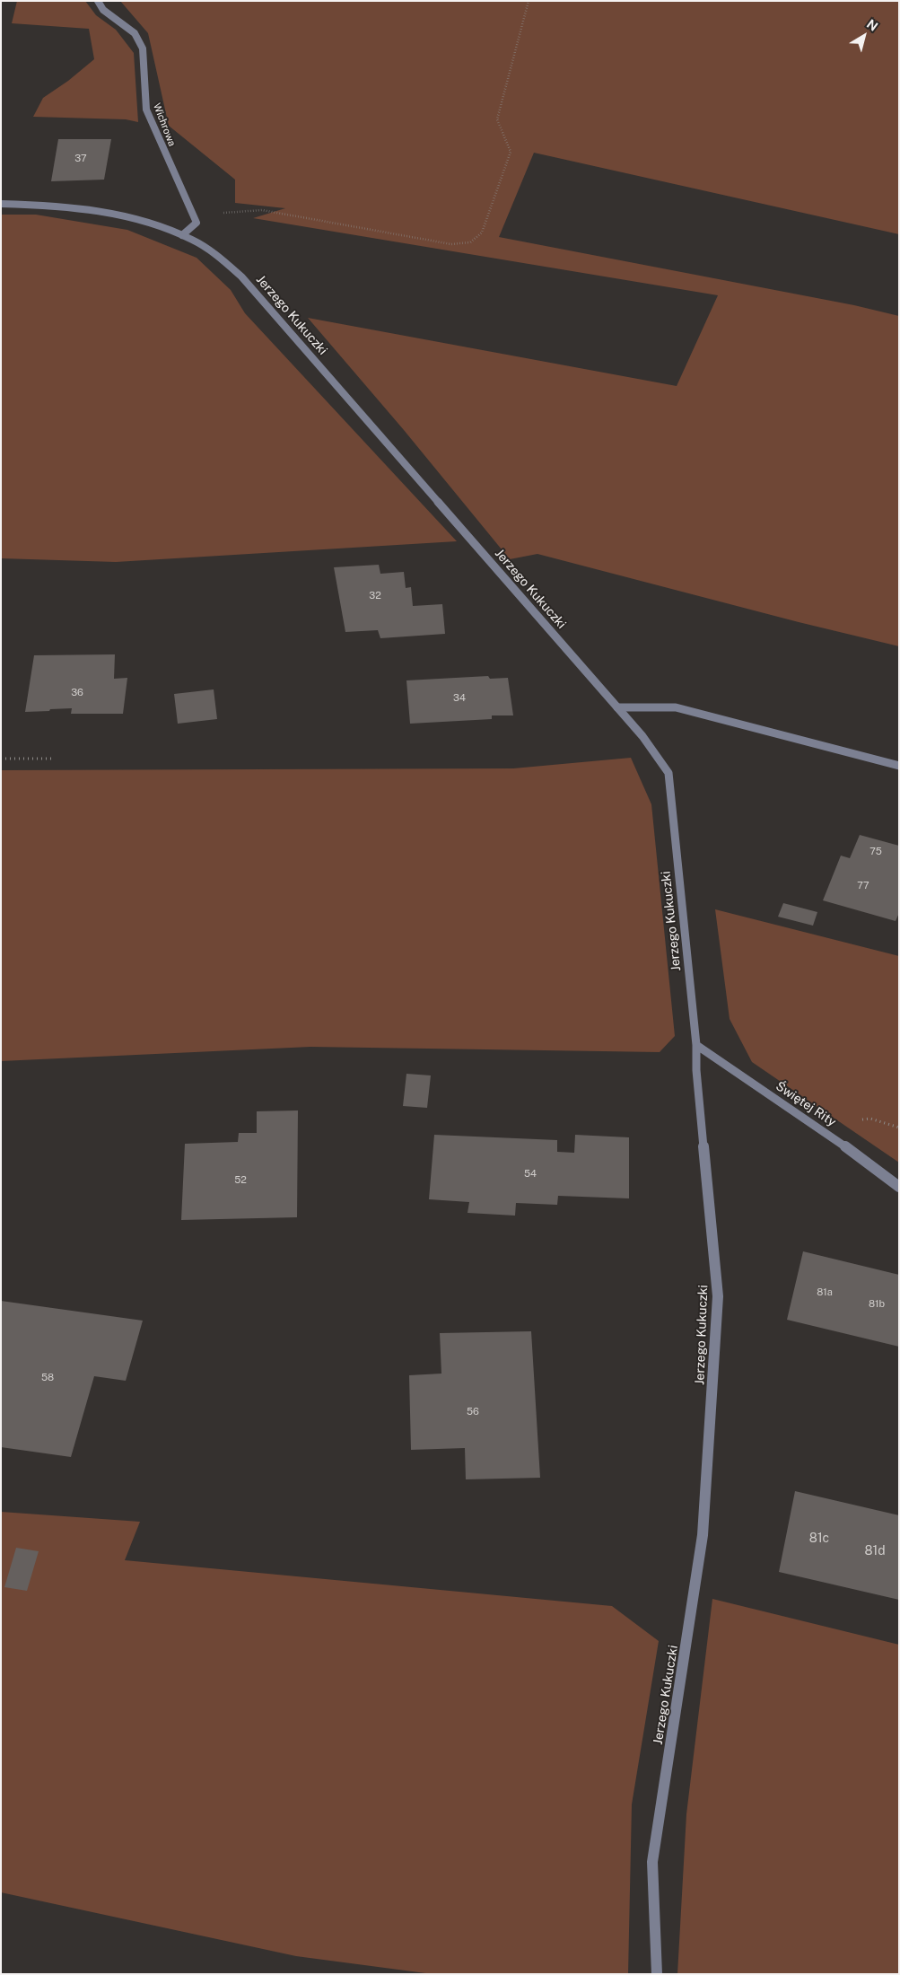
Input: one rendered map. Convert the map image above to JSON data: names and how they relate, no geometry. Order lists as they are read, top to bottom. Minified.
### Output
{"streets":{"street":["Wichrowa","Jerzego Kukuczki","Świętej Rity"]},"crossings":[["Jerzego Kukuczki","Świętej Rity"]],"house_numbers":["37","32","36","34","75","77","54","52","81a","81b","58","56","81c","81d"],"north":"top right"}
